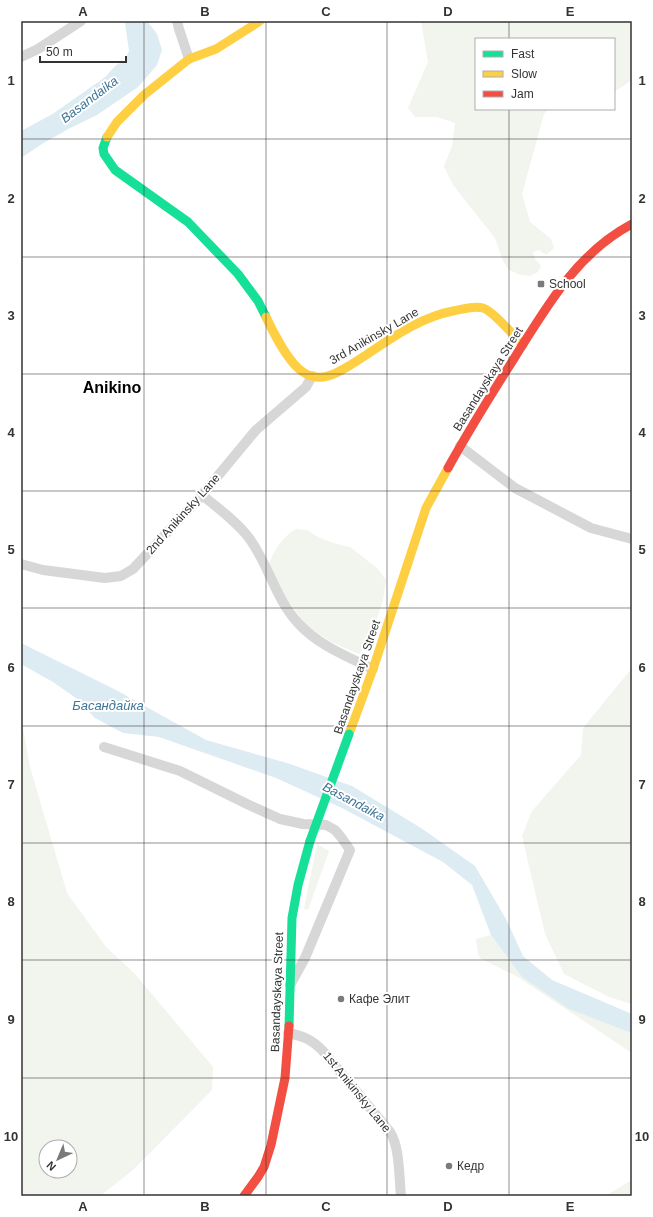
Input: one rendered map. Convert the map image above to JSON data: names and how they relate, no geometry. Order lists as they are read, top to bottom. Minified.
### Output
{"streets":{"street":["3rd Anikinsky Lane","Basandayskaya Street","2nd Anikinsky Lane","1st Anikinsky Lane"]},"crossings":[["3rd Anikinsky Lane","Basandayskaya Street"],["3rd Anikinsky Lane","2nd Anikinsky Lane"],["Basandayskaya Street","1st Anikinsky Lane"]],"districts":["Anikino"],"water":["Basandaika","Басандайка"],"places":{"transit":["School"],"other":["Кафе Элит","Кедр"]},"legend":["Fast","Slow","Jam"],"scale_bar":"50 m","north":"bottom left","grid":{"columns":["A","B","C","D","E"],"rows":["1","2","3","4","5","6","7","8","9","10"]}}
